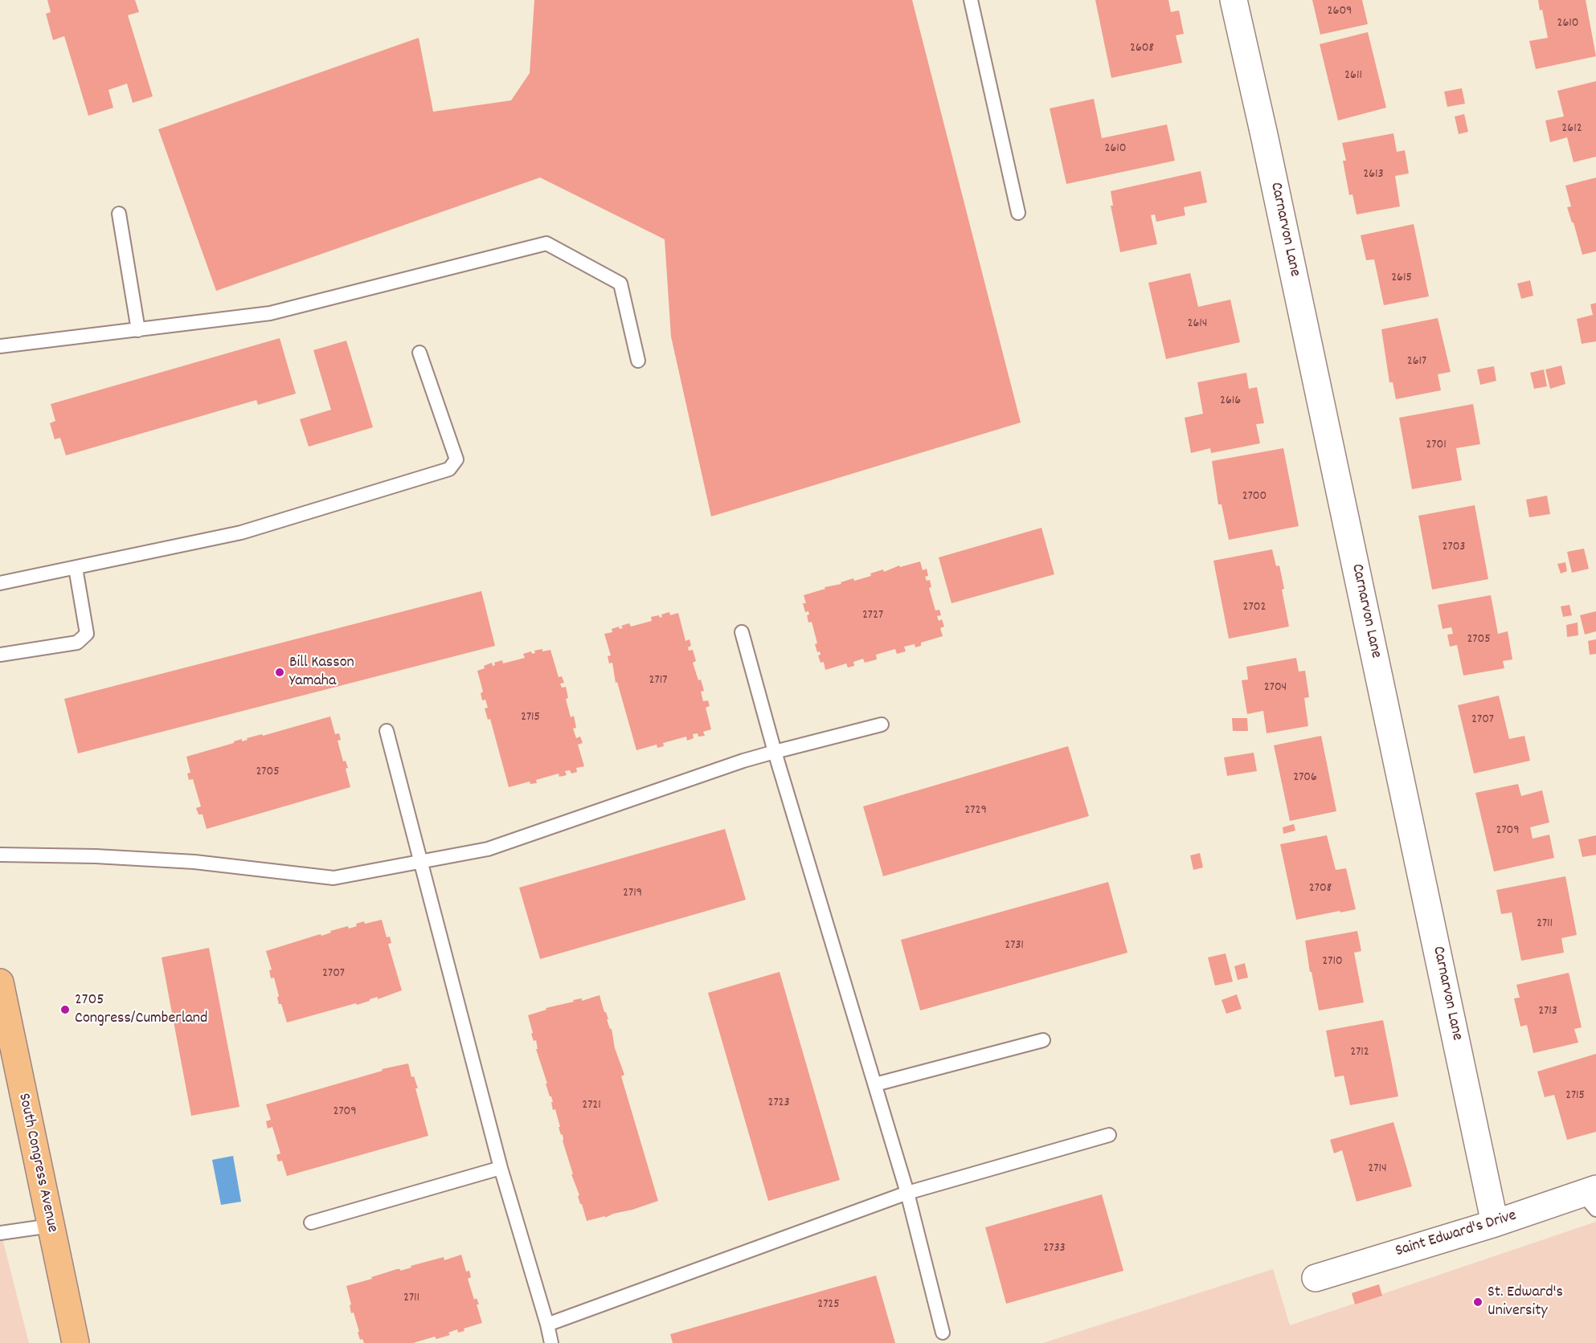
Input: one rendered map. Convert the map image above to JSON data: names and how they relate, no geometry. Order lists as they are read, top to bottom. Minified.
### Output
{"streets":{"main road":["South Congress Avenue"],"street":["Carnarvon Lane","Saint Edward's Drive"]},"crossings":[["Carnarvon Lane","Saint Edward's Drive"]],"places":["Bill Kasson Yamaha","2705 Congress/Cumberland","St. Edward's University"],"house_numbers":["2609","2610","2608","2611","2612","2610","2613","2615","2614","2617","2616","2701","2700","2703","2702","2727","2705","2717","2704","2715","2707","2705","2706","2729","2709","2708","2719","2711","2731","2710","2707","2713","2712","2715","2723","2721","2709","2714","2733","2711","2725"]}
